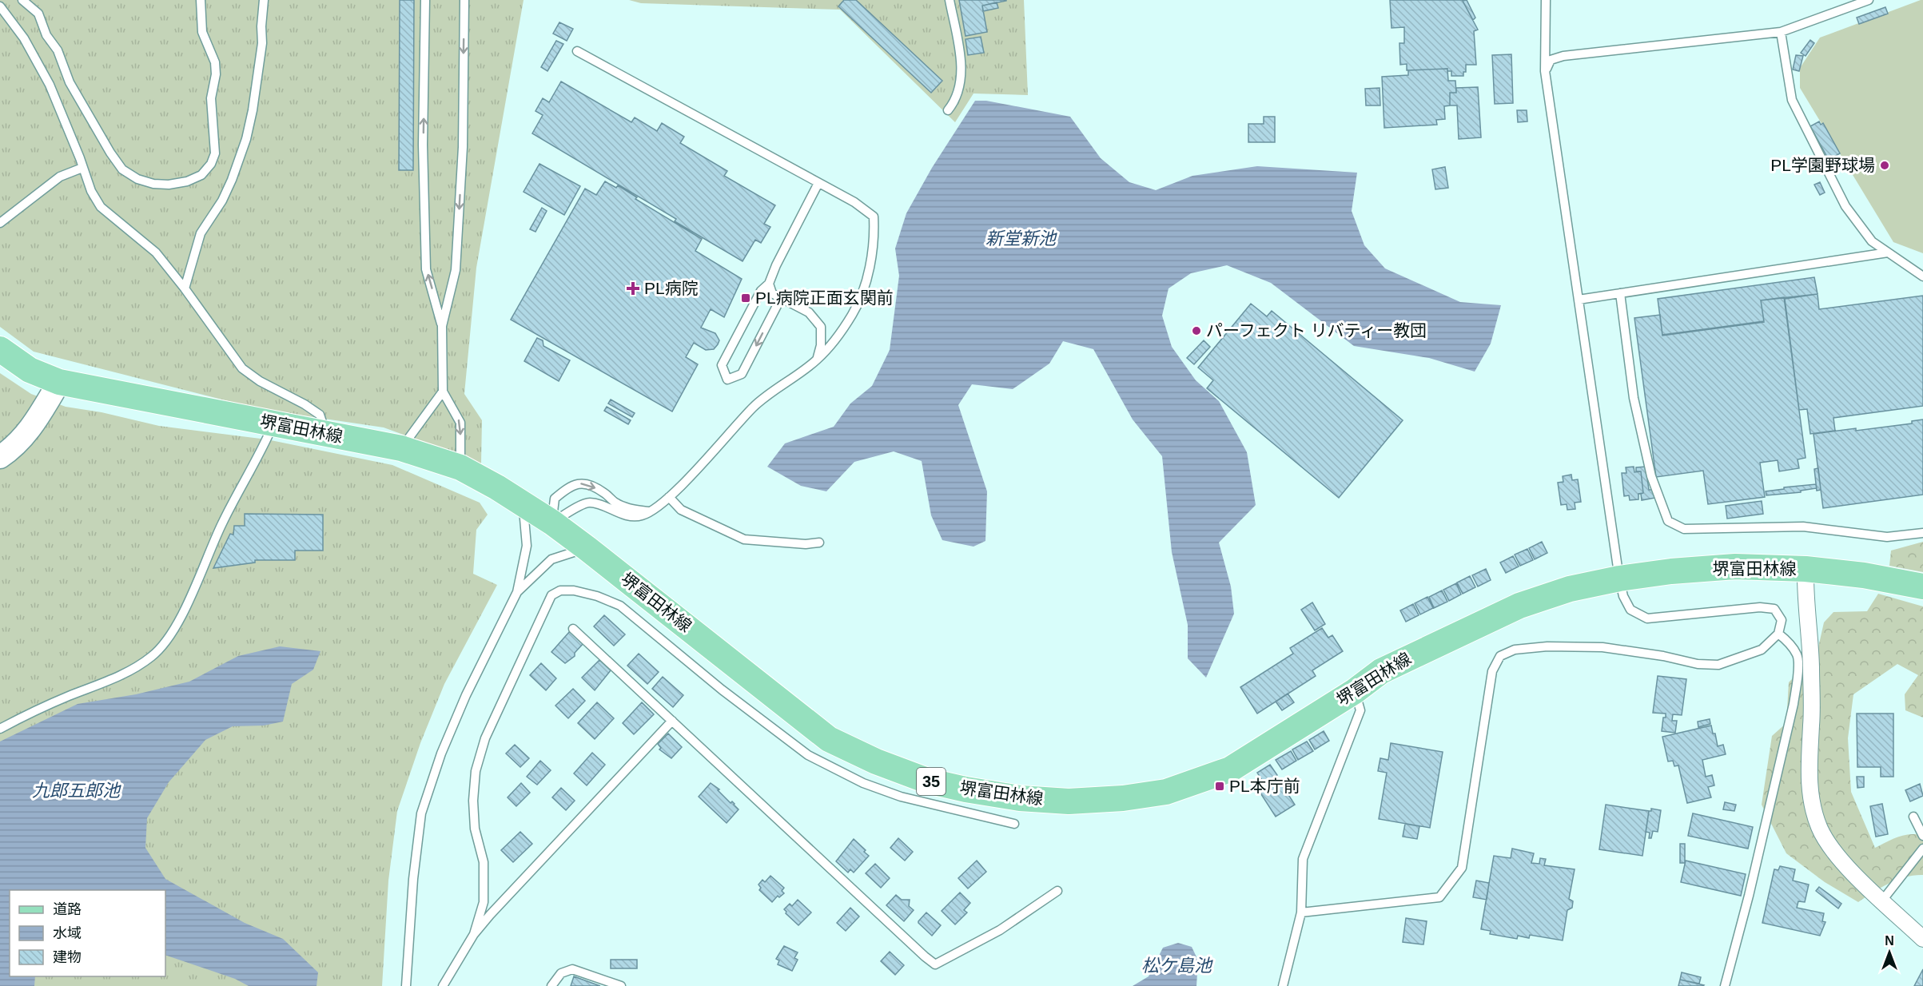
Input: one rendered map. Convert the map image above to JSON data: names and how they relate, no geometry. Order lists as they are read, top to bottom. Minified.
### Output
{"streets":{"main road":["堺富田林線","35"]},"water":["新堂新池","九郎五郎池","松ケ島池"],"places":{"other":["PL学園野球場","パーフェクト リバティー教団"],"health":["PL病院"],"transit":["PL病院正面玄関前","PL本庁前"]},"legend":["道路","水域","建物"],"north":"top"}
